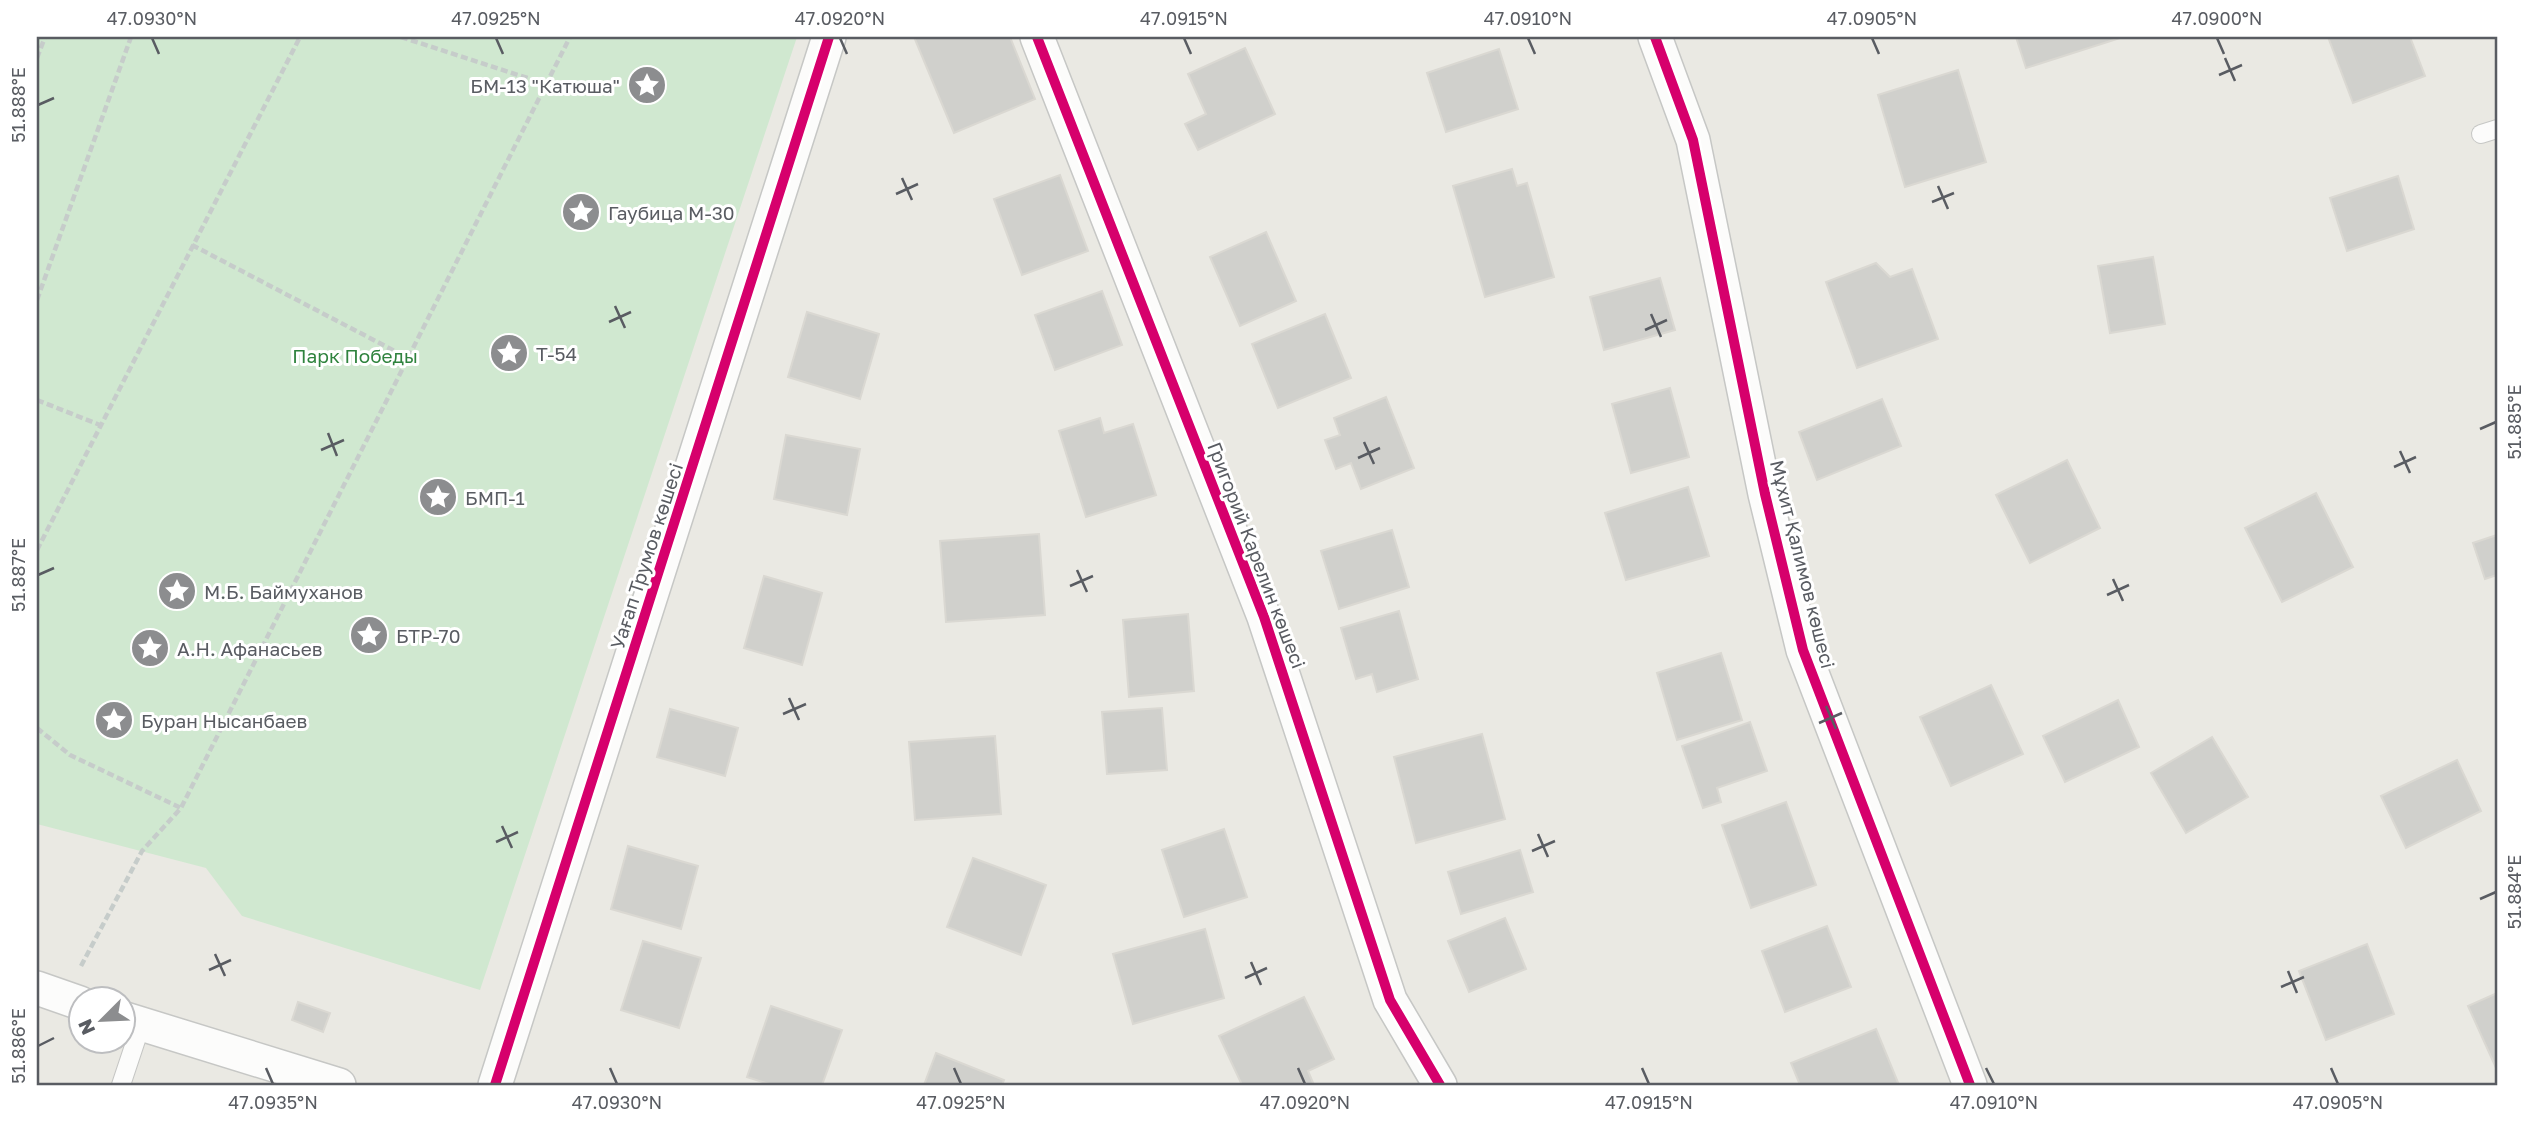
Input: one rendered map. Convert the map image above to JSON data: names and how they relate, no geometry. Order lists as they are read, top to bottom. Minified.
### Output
{"streets":{"street":["Григорий Карелин көшесі","Уағап Трумов көшесі","Мұхит Қалимов көшесі"]},"parks":["Парк Победы"],"places":{"place":["БМ-13 \"Катюша\"","Гаубица М-30","Т-54","БМП-1","М.Б. Баймуханов","БТР-70","А.Н. Афанасьев","Буран Нысанбаев"]},"north":"bottom left","coordinates":["47.0930°N","47.0925°N","47.0920°N","47.0915°N","47.0910°N","47.0905°N","47.0900°N","51.888°E","51.885°E","51.887°E","51.884°E","51.886°E","47.0935°N"]}
